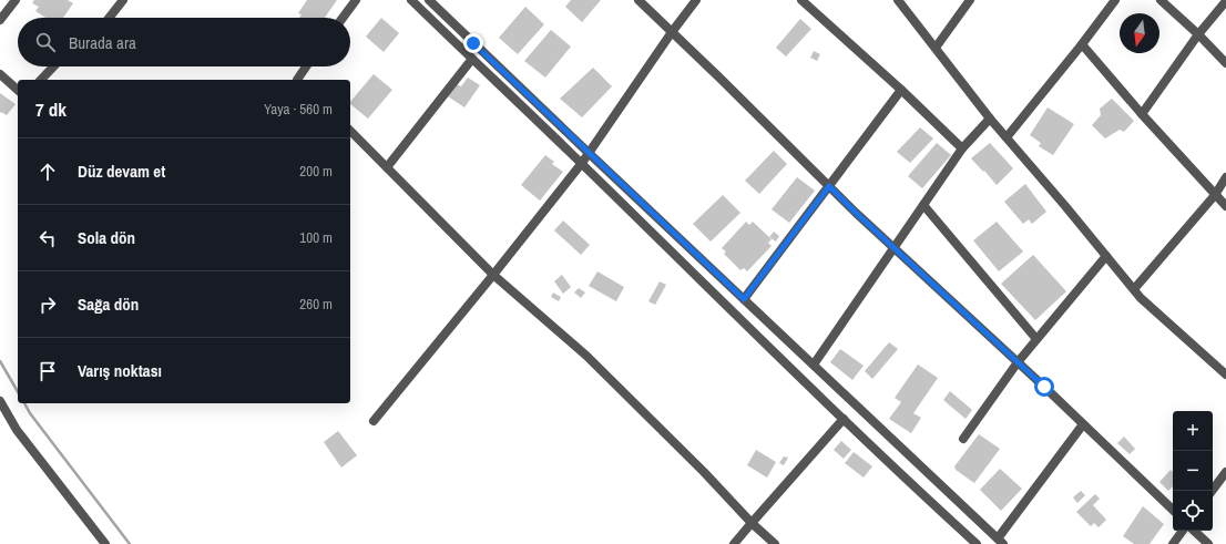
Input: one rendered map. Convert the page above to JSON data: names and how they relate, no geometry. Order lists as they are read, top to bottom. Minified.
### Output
{"north":"bottom","page":{"search":"Burada ara","heading":["7 dk","Yaya · 560 m"],"list":[["Düz devam et","200 m"],["Sola dön","100 m"],["Sağa dön","260 m"],"Varış noktası"],"map_buttons":["+","−"]}}
